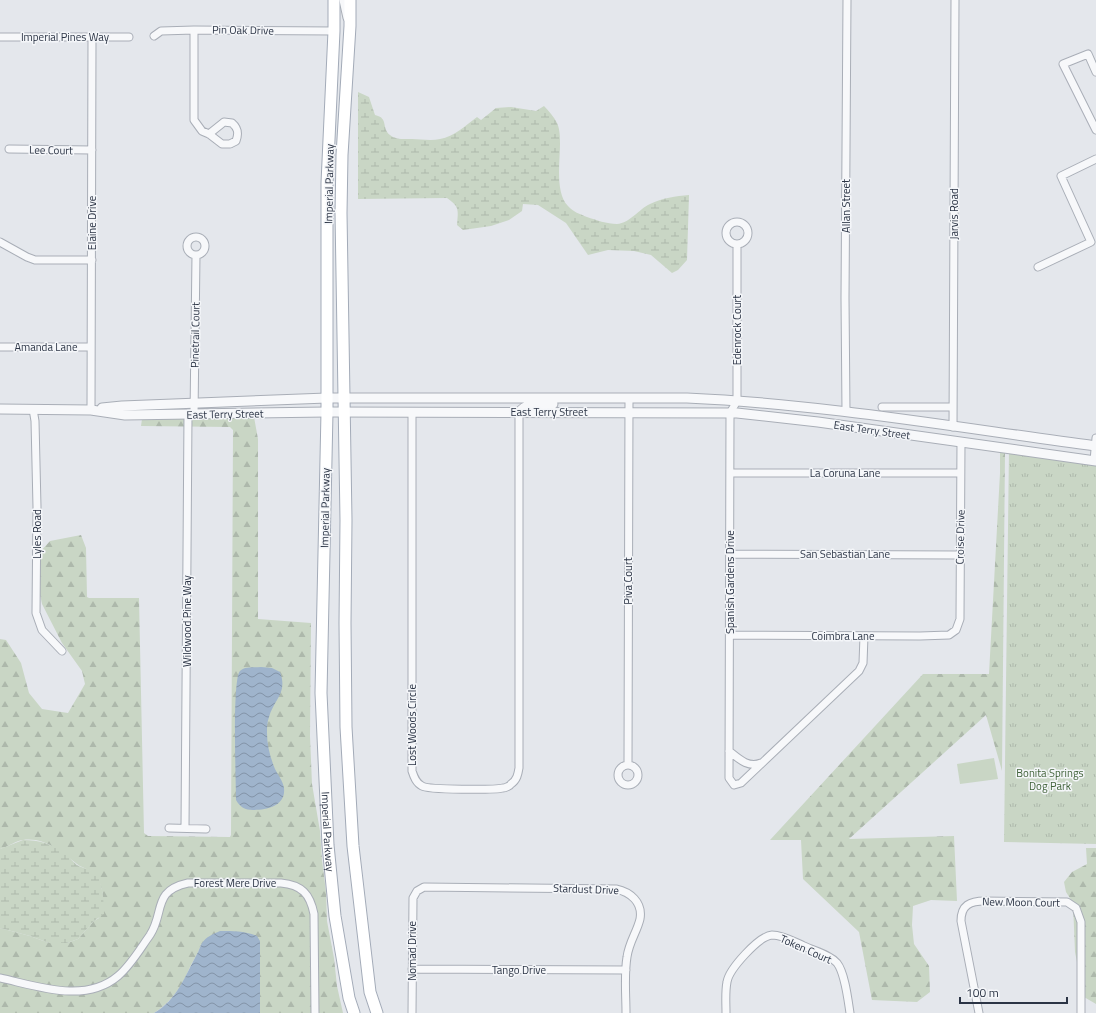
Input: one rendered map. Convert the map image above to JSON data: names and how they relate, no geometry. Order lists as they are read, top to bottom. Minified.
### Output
{"streets":{"main road":["Imperial Parkway"],"street":["Pin Oak Drive","Imperial Pines Way","Lee Court","Allan Street","Jarvis Road","Elaine Drive","Edenrock Court","Pinetrail Court","Amanda Lane","East Terry Street","La Coruna Lane","Lyles Road","Croise Drive","San Sebastian Lane","Piva Court","Spanish Gardens Drive","Wildwood Pine Way","Coimbra Lane","Lost Woods Circle","Forest Mere Drive","Stardust Drive","New Moon Court","Token Court","Nomad Drive","Tango Drive"]},"crossings":[["Pin Oak Drive","Imperial Parkway"],["Imperial Pines Way","Elaine Drive"],["Lee Court","Elaine Drive"],["Imperial Parkway","East Terry Street"],["Elaine Drive","Amanda Lane"],["Elaine Drive","East Terry Street"],["Edenrock Court","East Terry Street"],["Edenrock Court","Spanish Gardens Drive"],["Pinetrail Court","East Terry Street"],["Pinetrail Court","Wildwood Pine Way"],["East Terry Street","Lyles Road"],["East Terry Street","Croise Drive"],["East Terry Street","Piva Court"],["East Terry Street","Spanish Gardens Drive"],["East Terry Street","Wildwood Pine Way"],["East Terry Street","Lost Woods Circle"],["La Coruna Lane","Croise Drive"],["La Coruna Lane","Spanish Gardens Drive"],["Croise Drive","San Sebastian Lane"],["Croise Drive","Coimbra Lane"],["San Sebastian Lane","Spanish Gardens Drive"],["Spanish Gardens Drive","Coimbra Lane"],["Stardust Drive","Nomad Drive"],["Stardust Drive","Tango Drive"],["Nomad Drive","Tango Drive"]],"parks":["Bonita Springs Dog Park"],"scale_bar":"100 m"}
